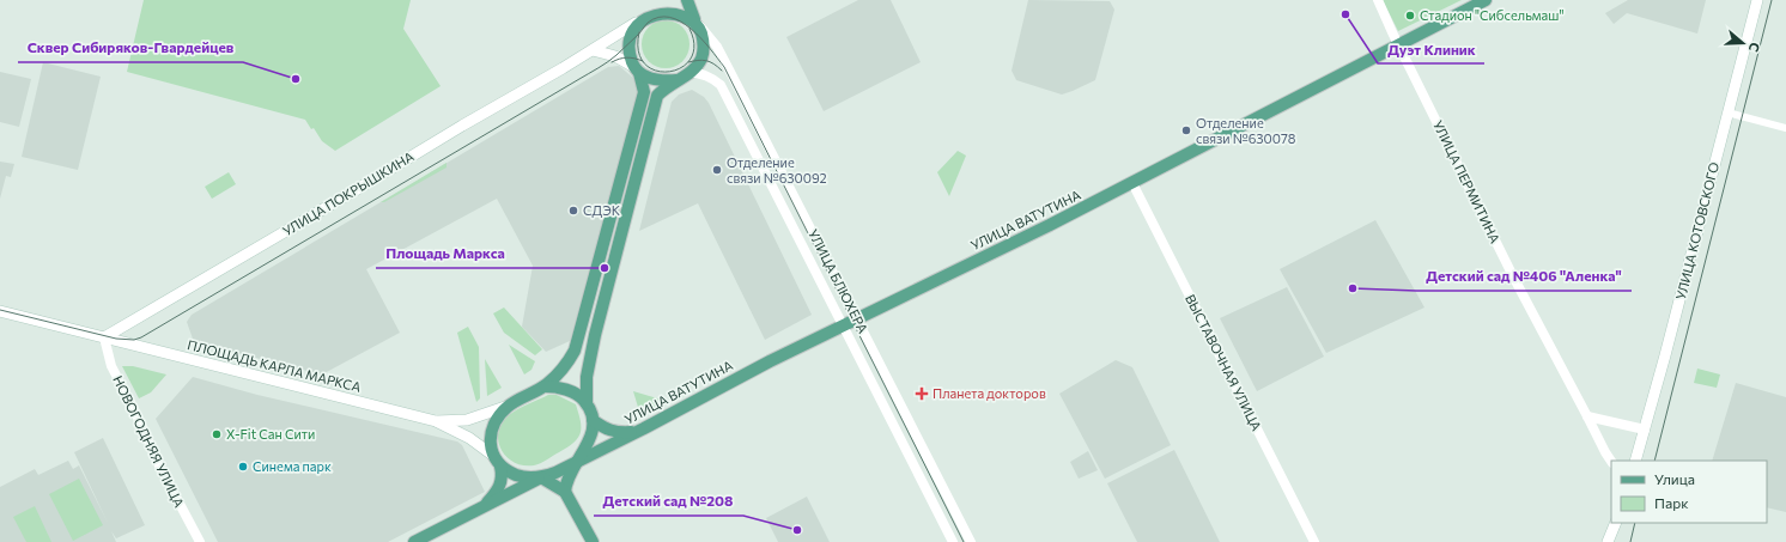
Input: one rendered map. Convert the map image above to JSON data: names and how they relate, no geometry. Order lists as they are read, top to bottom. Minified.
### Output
{"streets":{"main road":["УЛИЦА ПОКРЫШКИНА","УЛИЦА ВАТУТИНА","УЛИЦА КОТОВСКОГО","ПЛОЩАДЬ КАРЛА МАРКСА"],"street":["УЛИЦА ПЕРМИТИНА","УЛИЦА БЛЮХЕРА","ВЫСТАВОЧНАЯ УЛИЦА","НОВОГОДНЯЯ УЛИЦА"]},"crossings":[["УЛИЦА ПЕРМИТИНА","УЛИЦА ВАТУТИНА"],["УЛИЦА ПОКРЫШКИНА","УЛИЦА БЛЮХЕРА"],["УЛИЦА ПОКРЫШКИНА","ПЛОЩАДЬ КАРЛА МАРКСА"],["УЛИЦА ПОКРЫШКИНА","НОВОГОДНЯЯ УЛИЦА"],["УЛИЦА ВАТУТИНА","УЛИЦА БЛЮХЕРА"],["УЛИЦА ВАТУТИНА","ВЫСТАВОЧНАЯ УЛИЦА"],["УЛИЦА ВАТУТИНА","ПЛОЩАДЬ КАРЛА МАРКСА"],["УЛИЦА БЛЮХЕРА","ПЛОЩАДЬ КАРЛА МАРКСА"],["ПЛОЩАДЬ КАРЛА МАРКСА","НОВОГОДНЯЯ УЛИЦА"]],"places":{"other":["Дуэт Клиник","Стадион \"Сибсельмаш\"","Сквер Сибиряков-Гвардейцев","Отделение связи №630078","Отделение связи №630092","СДЭК","Площадь Маркса","Детский сад №406 \"Аленка\"","X-Fit Сан Сити","Синема парк","Детский сад №208"],"health":["Планета докторов"]},"legend":["Улица","Парк"],"north":"right"}
